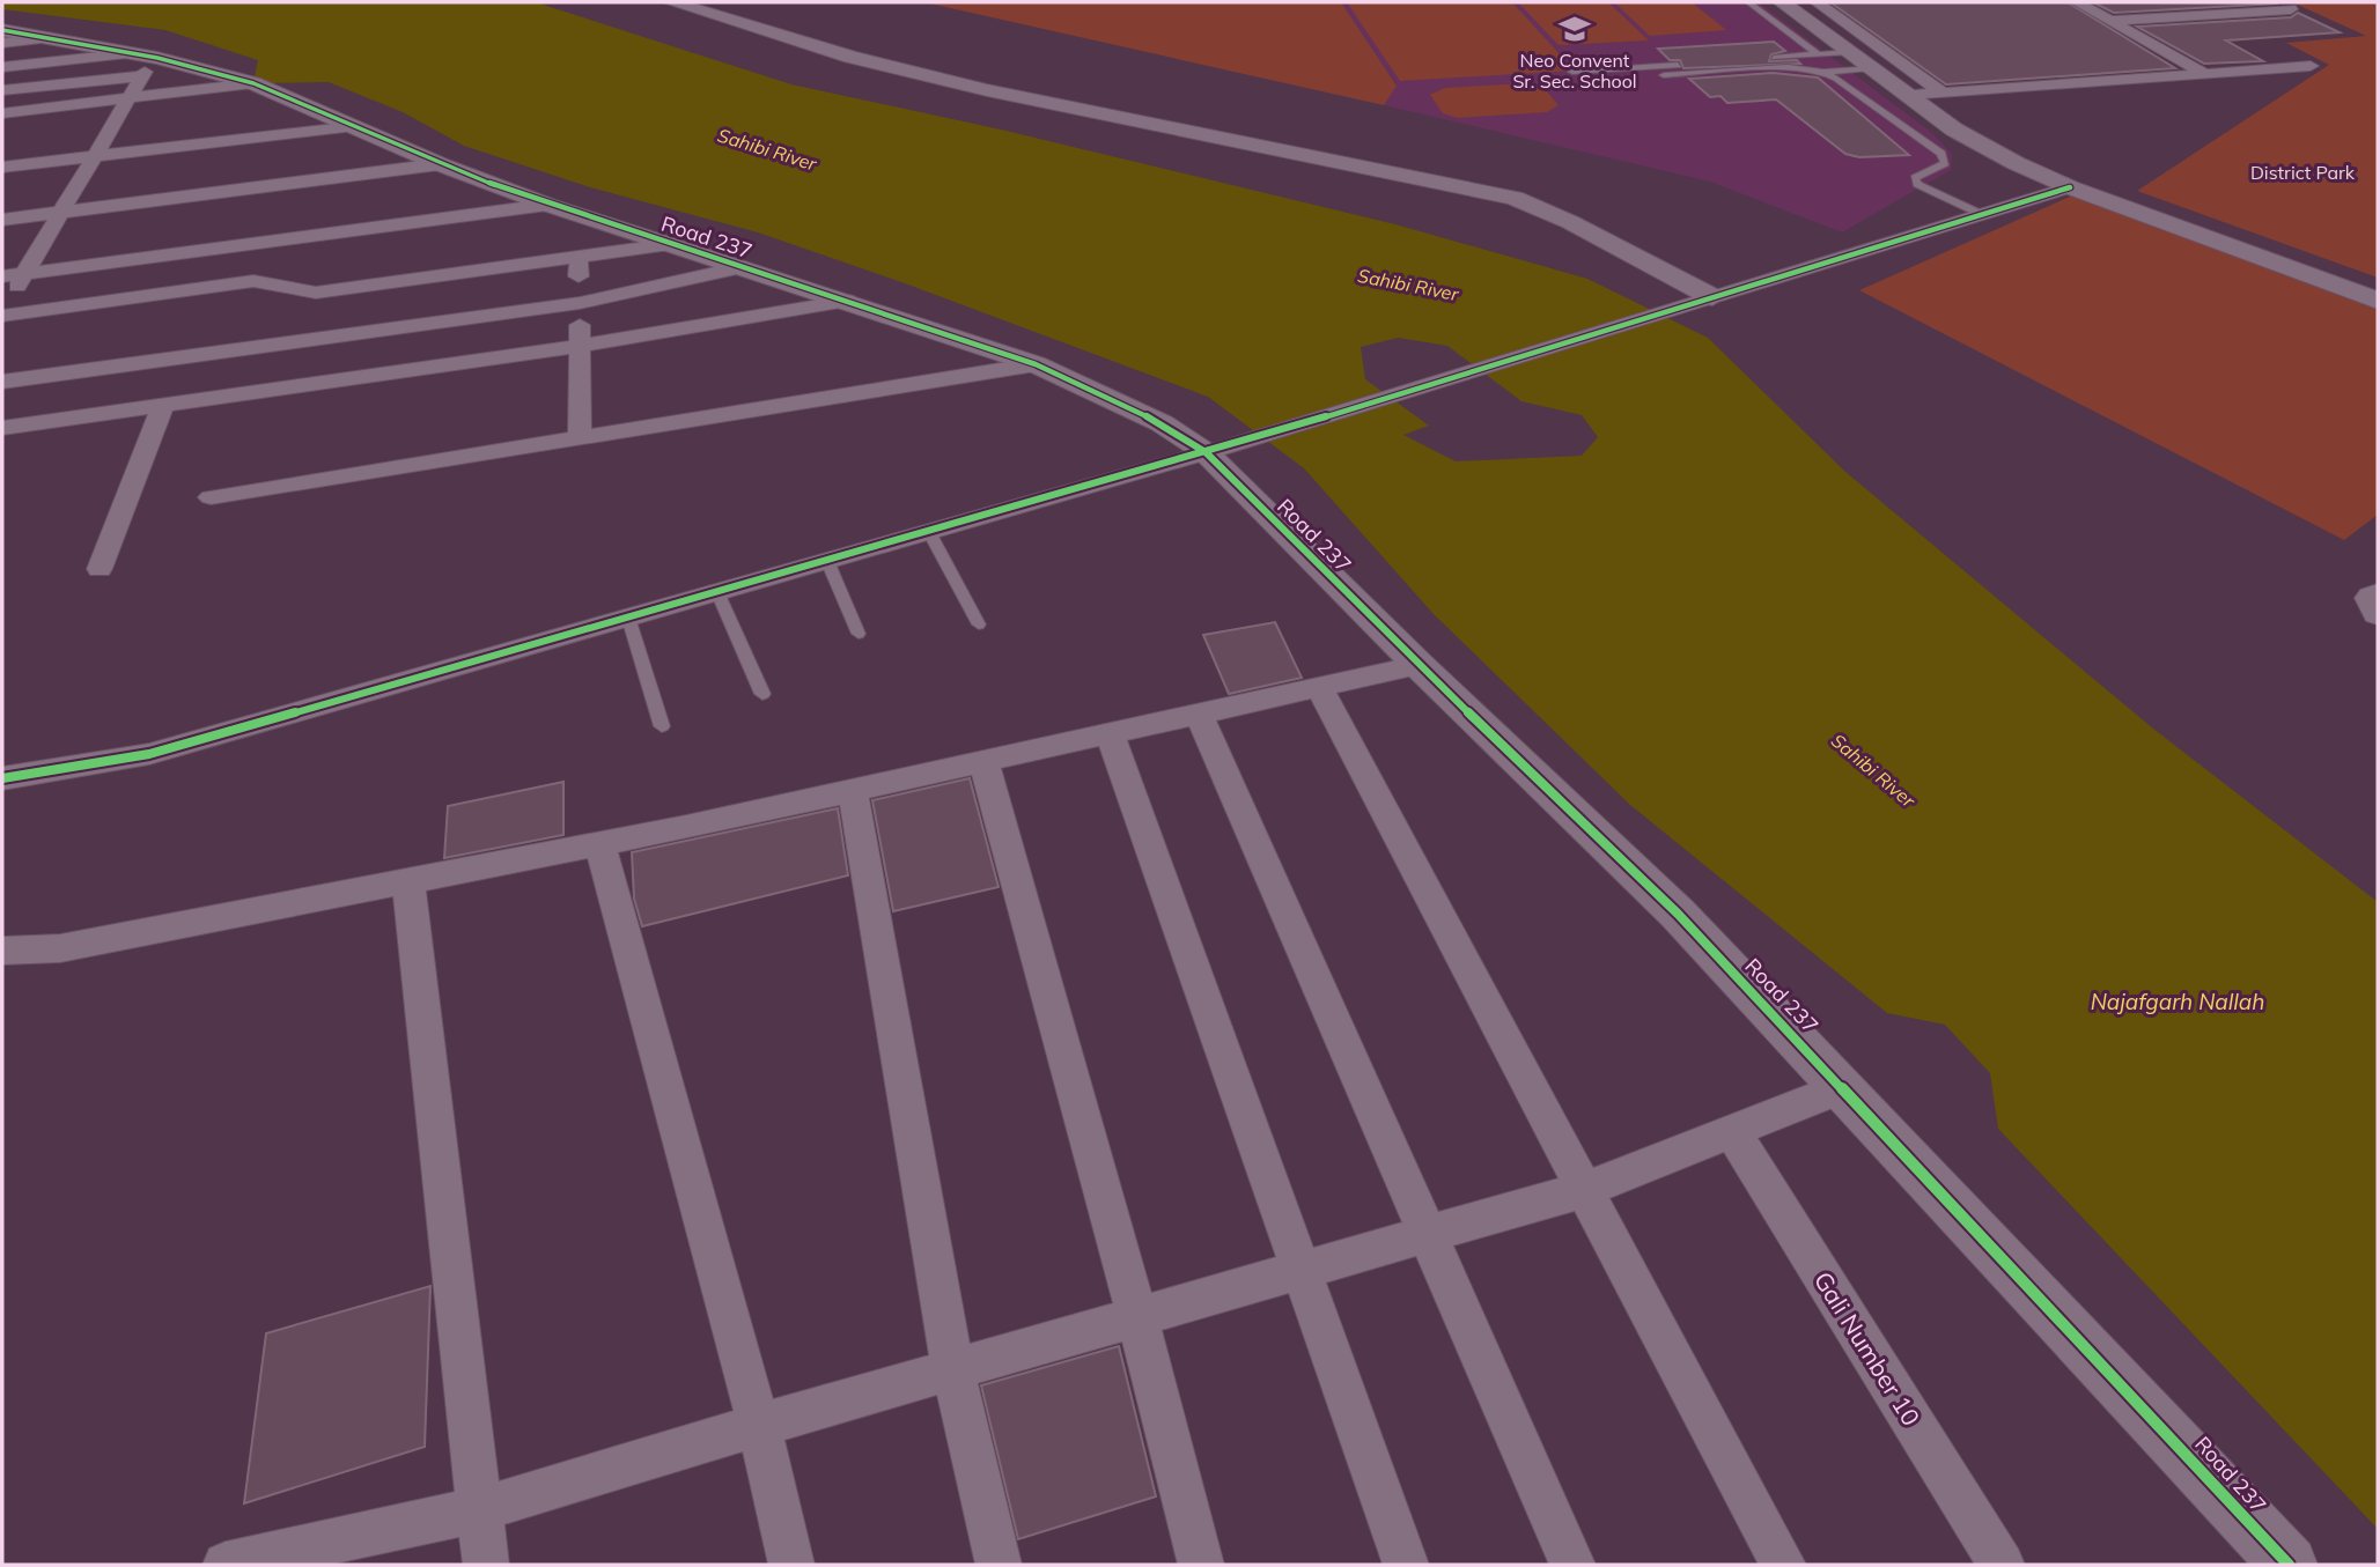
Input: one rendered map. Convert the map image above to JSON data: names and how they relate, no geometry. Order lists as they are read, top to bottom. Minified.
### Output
{"streets":{"street":["Road 237","Gali Number 10"]},"water":["Sahibi River","Najafgarh Nallah"],"parks":["District Park"],"places":{"school or university":["Neo Convent Sr. Sec. School"]}}
